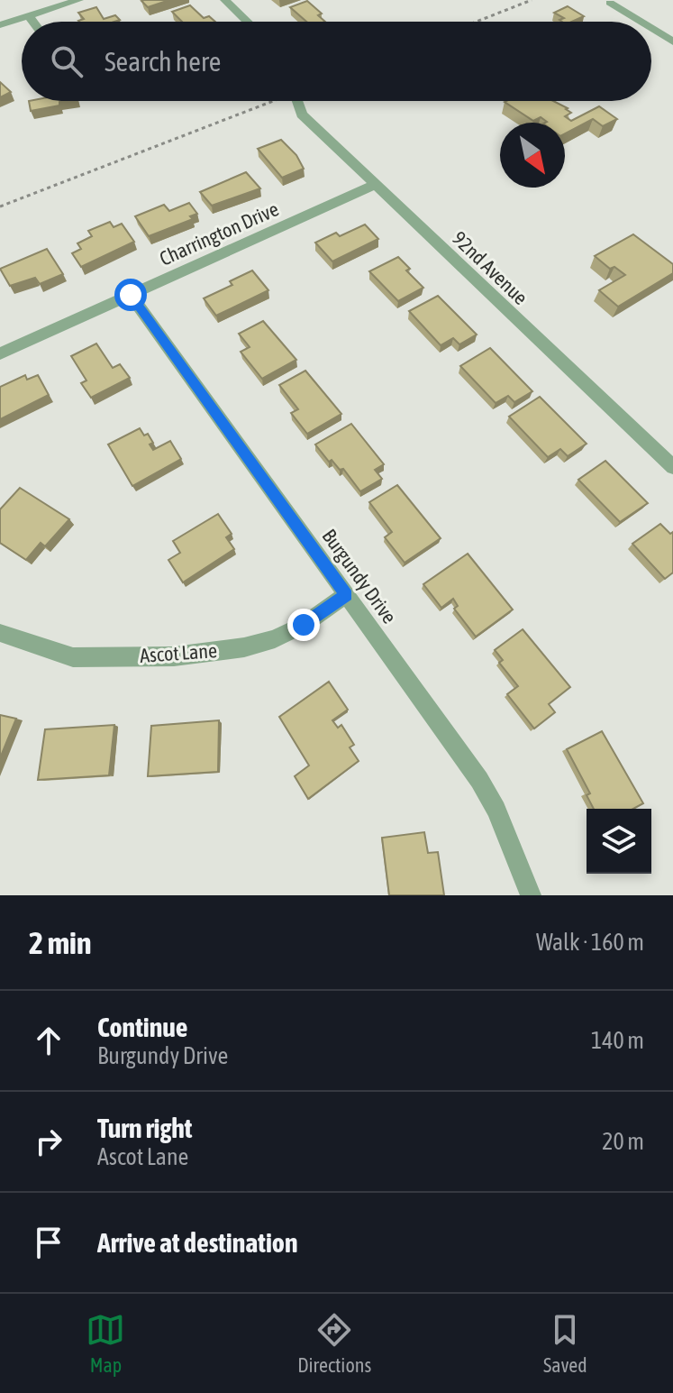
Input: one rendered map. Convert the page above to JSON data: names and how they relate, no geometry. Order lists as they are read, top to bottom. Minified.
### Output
{"streets":{"street":["Charrington Drive","92nd Avenue","Burgundy Drive","Ascot Lane"]},"crossings":[["Charrington Drive","92nd Avenue"],["Charrington Drive","Burgundy Drive"],["Burgundy Drive","Ascot Lane"]],"north":"bottom right","page":{"search":"Search here","heading":["2 min","Walk · 160 m"],"list":[["Continue","Burgundy Drive","140 m"],["Turn right","Ascot Lane","20 m"],"Arrive at destination"],"nav":["Map","Directions","Saved"]}}
